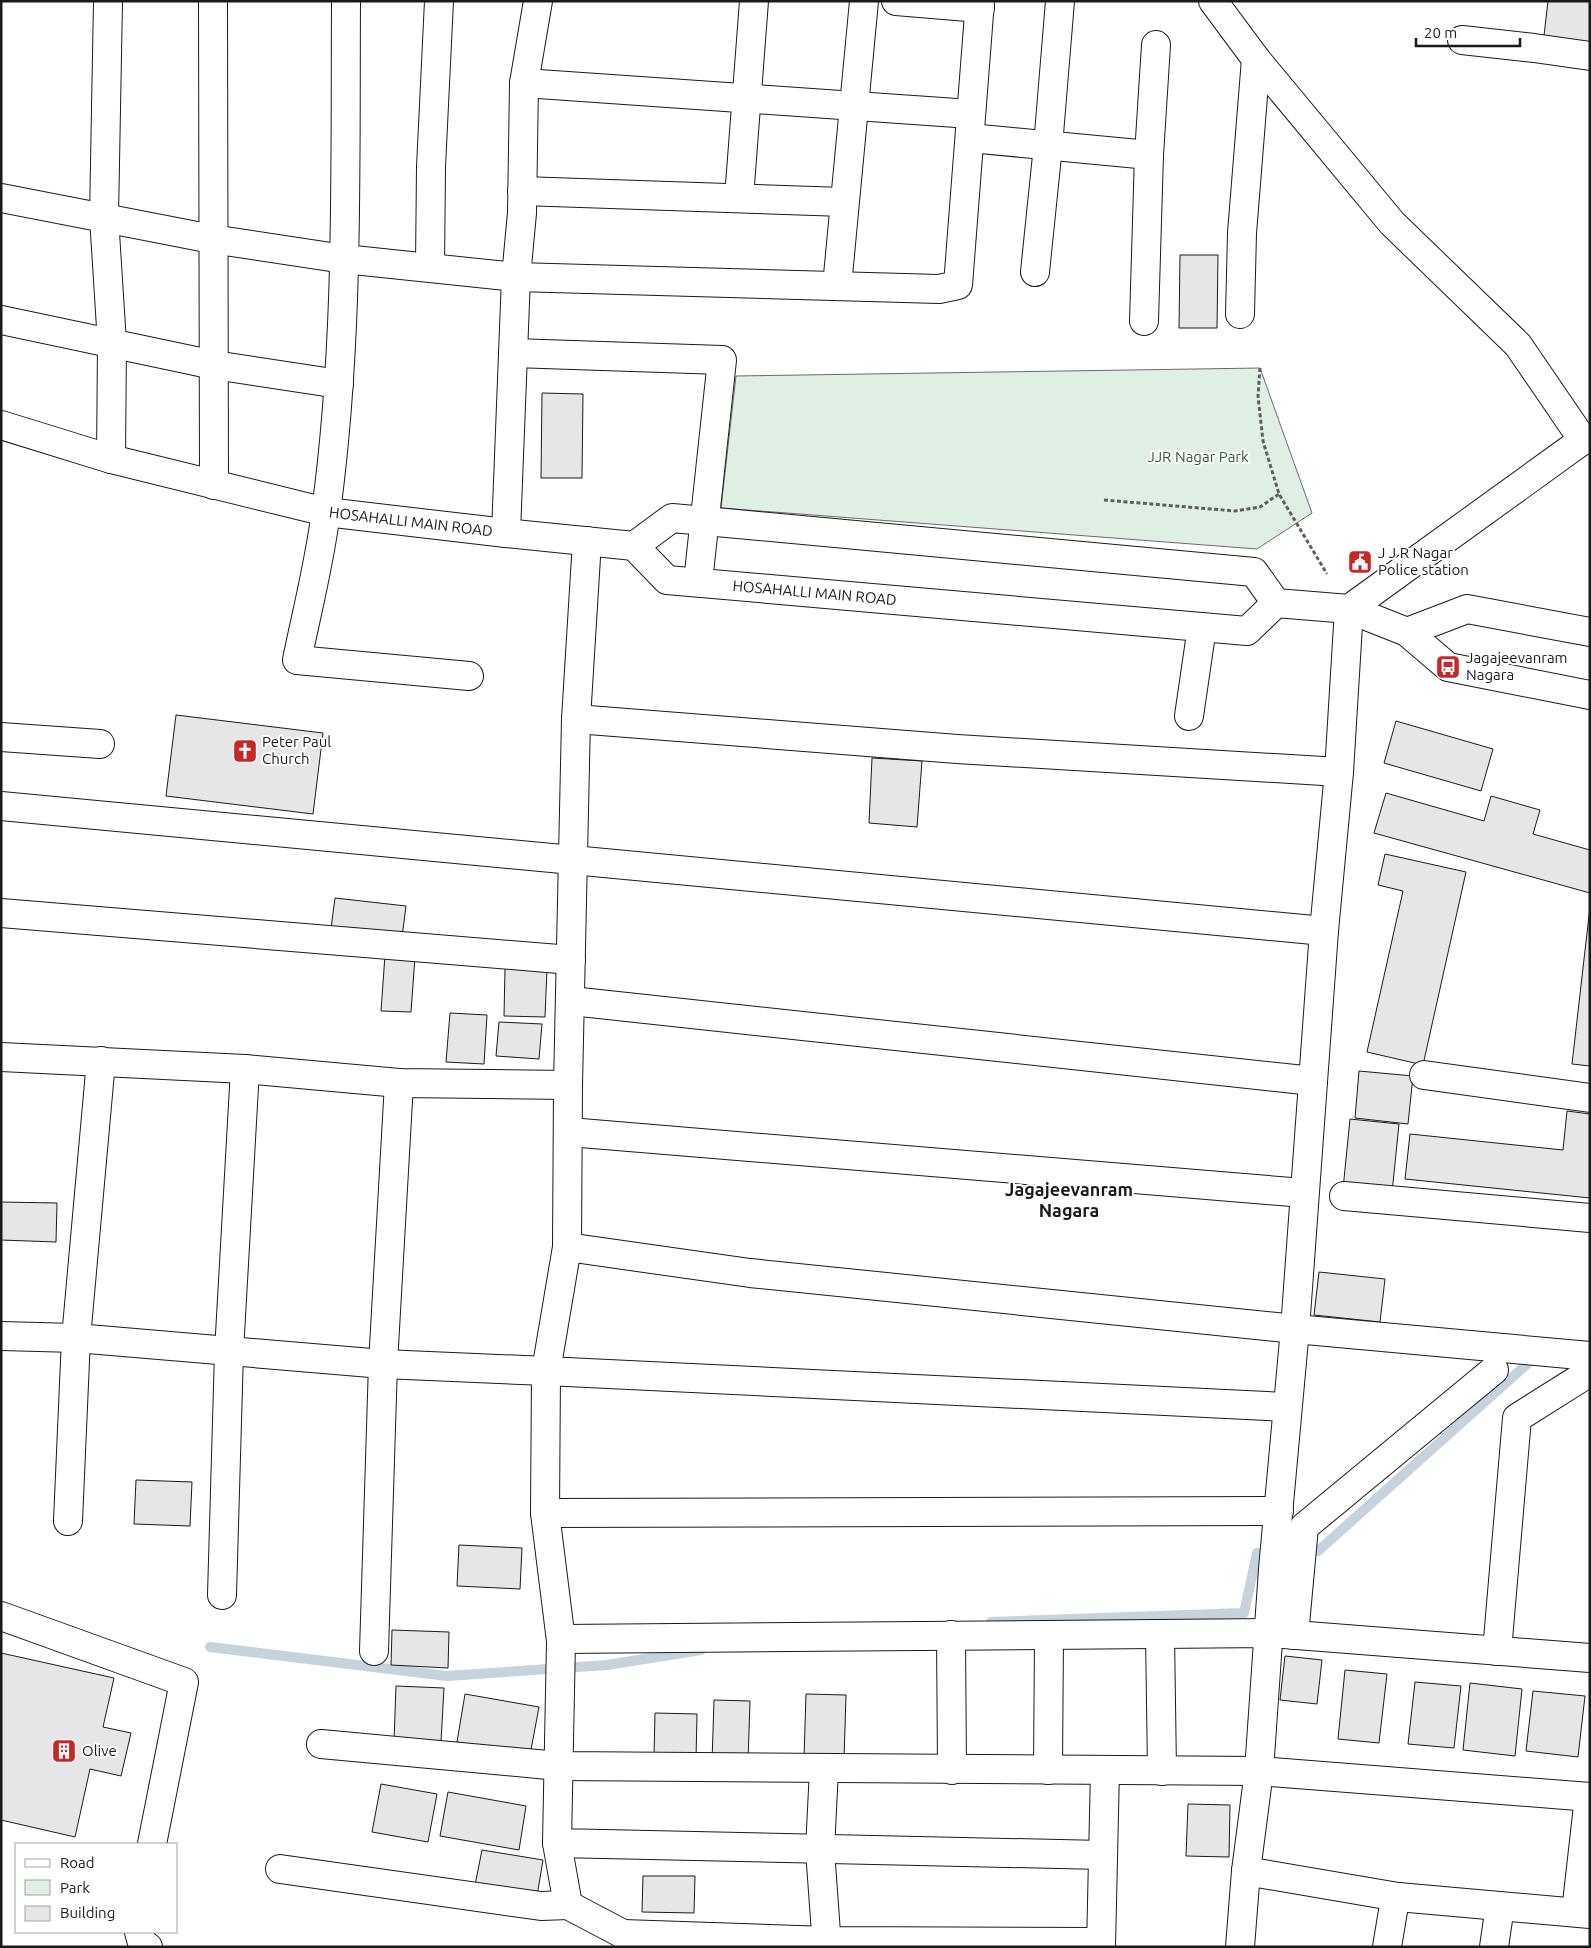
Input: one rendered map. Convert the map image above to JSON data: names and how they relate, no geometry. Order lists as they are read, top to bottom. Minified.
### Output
{"streets":{"street":["HOSAHALLI MAIN ROAD"]},"districts":["Jagajeevanram Nagara"],"parks":["JJR Nagar Park"],"places":{"public building":["J J R Nagar Police station"],"bus stop":["Jagajeevanram Nagara"],"church":["Peter Paul Church"],"building":["Olive"]},"legend":["Road","Park","Building"],"scale_bar":"20 m"}
